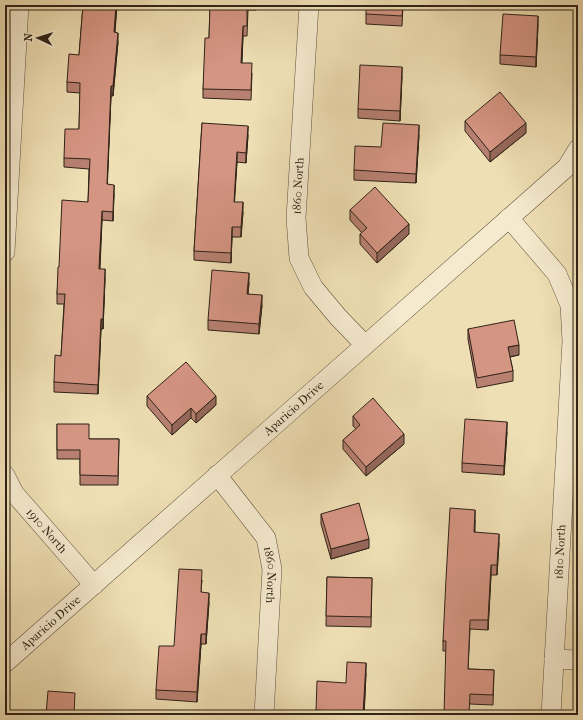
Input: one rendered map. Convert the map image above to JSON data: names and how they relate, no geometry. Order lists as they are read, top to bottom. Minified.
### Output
{"streets":{"street":["1860 North","Aparicio Drive","1910 North","1810 North"]},"crossings":[["1860 North","Aparicio Drive"],["Aparicio Drive","1910 North"],["Aparicio Drive","1810 North"]],"north":"left"}
